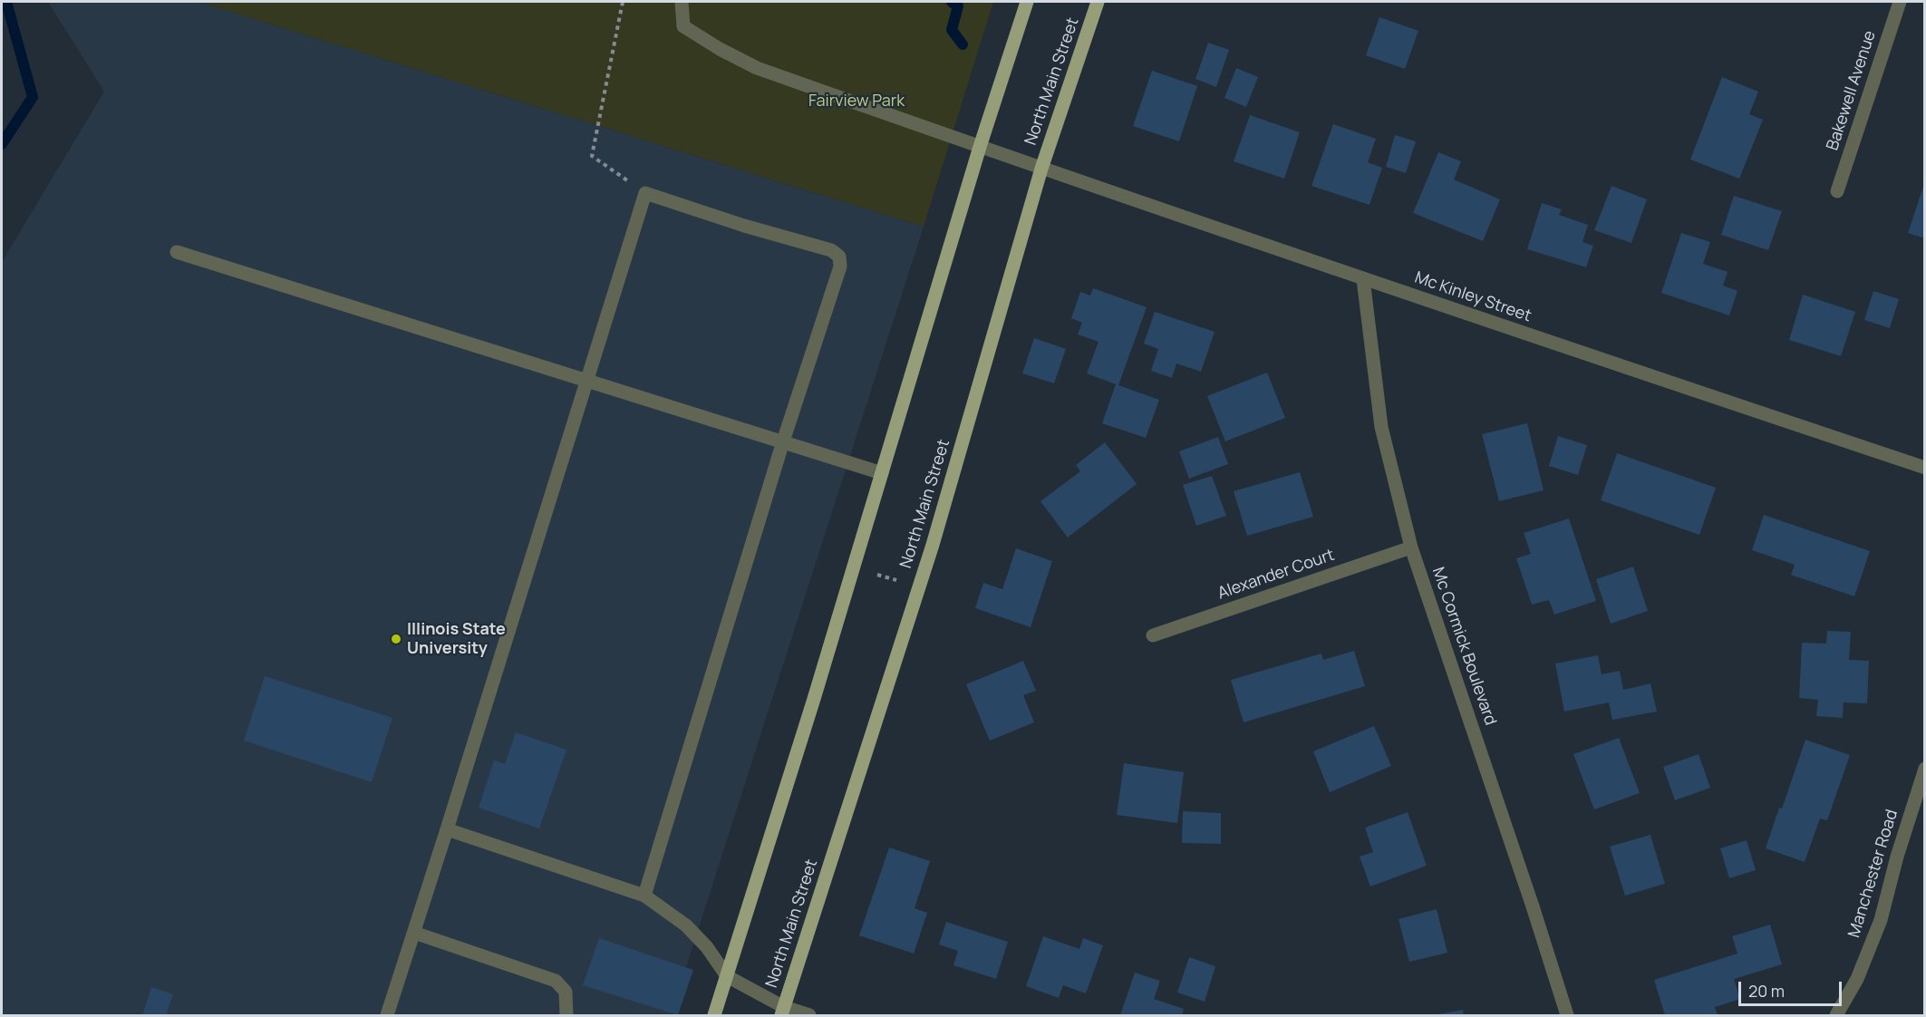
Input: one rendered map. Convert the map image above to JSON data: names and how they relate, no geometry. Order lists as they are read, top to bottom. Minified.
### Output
{"streets":{"main road":["North Main Street"],"street":["Bakewell Avenue","Mc Kinley Street","Alexander Court","Mc Cormick Boulevard","Manchester Road"]},"crossings":[["North Main Street","Mc Kinley Street"],["Mc Kinley Street","Mc Cormick Boulevard"],["Alexander Court","Mc Cormick Boulevard"]],"parks":["Fairview Park"],"places":["Illinois State University"],"scale_bar":"20 m"}
